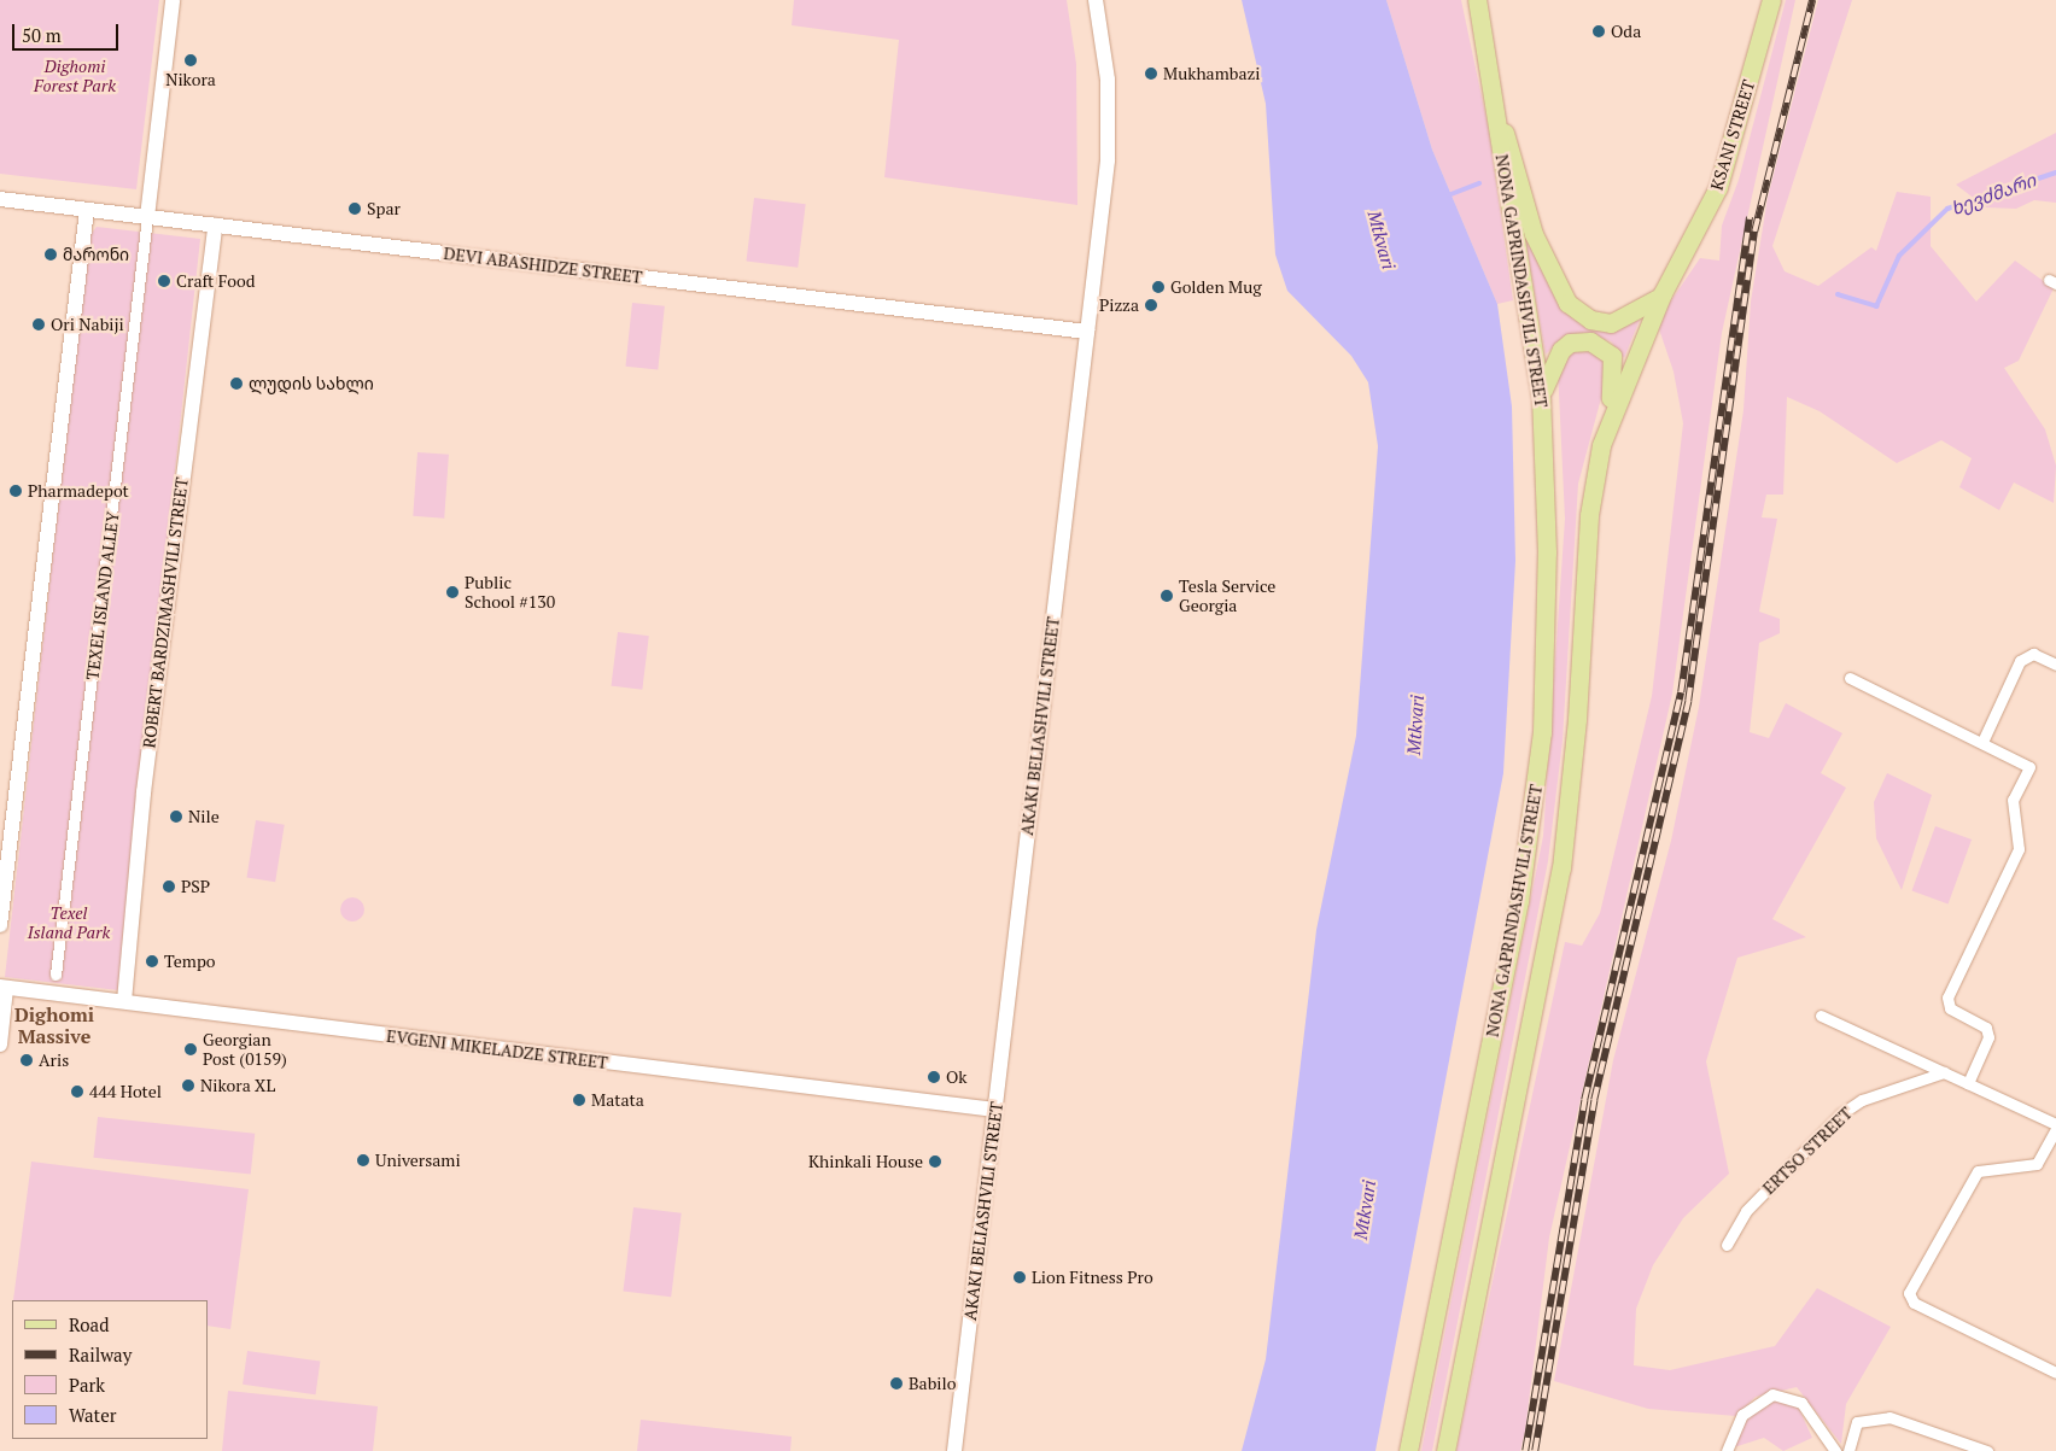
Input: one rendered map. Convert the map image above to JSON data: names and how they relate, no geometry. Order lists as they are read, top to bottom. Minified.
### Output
{"streets":{"main road":["KSANI STREET","NONA GAPRINDASHVILI STREET"],"street":["DEVI ABASHIDZE STREET","TEXEL ISLAND ALLEY","ROBERT BARDZIMASHVILI STREET","AKAKI BELIASHVILI STREET","EVGENI MIKELADZE STREET","ERTSO STREET"]},"crossings":[["KSANI STREET","NONA GAPRINDASHVILI STREET"],["DEVI ABASHIDZE STREET","TEXEL ISLAND ALLEY"],["DEVI ABASHIDZE STREET","ROBERT BARDZIMASHVILI STREET"],["DEVI ABASHIDZE STREET","AKAKI BELIASHVILI STREET"],["ROBERT BARDZIMASHVILI STREET","EVGENI MIKELADZE STREET"],["AKAKI BELIASHVILI STREET","EVGENI MIKELADZE STREET"]],"districts":["Dighomi Massive"],"water":["ხევძმარი","Mtkvari"],"parks":["Dighomi Forest Park","Texel Island Park"],"places":["Oda","Nikora","Mukhambazi","Spar","მარონი","Craft Food","Golden Mug","Pizza","Ori Nabiji","ლუდის სახლი","Pharmadepot","Public School #130","Tesla Service Georgia","Nile","PSP","Tempo","Georgian Post (0159)","Aris","Ok","Nikora XL","444 Hotel","Matata","Universami","Khinkali House","Lion Fitness Pro","Babilo"],"legend":["Road","Railway","Park","Water"],"scale_bar":"50 m"}
